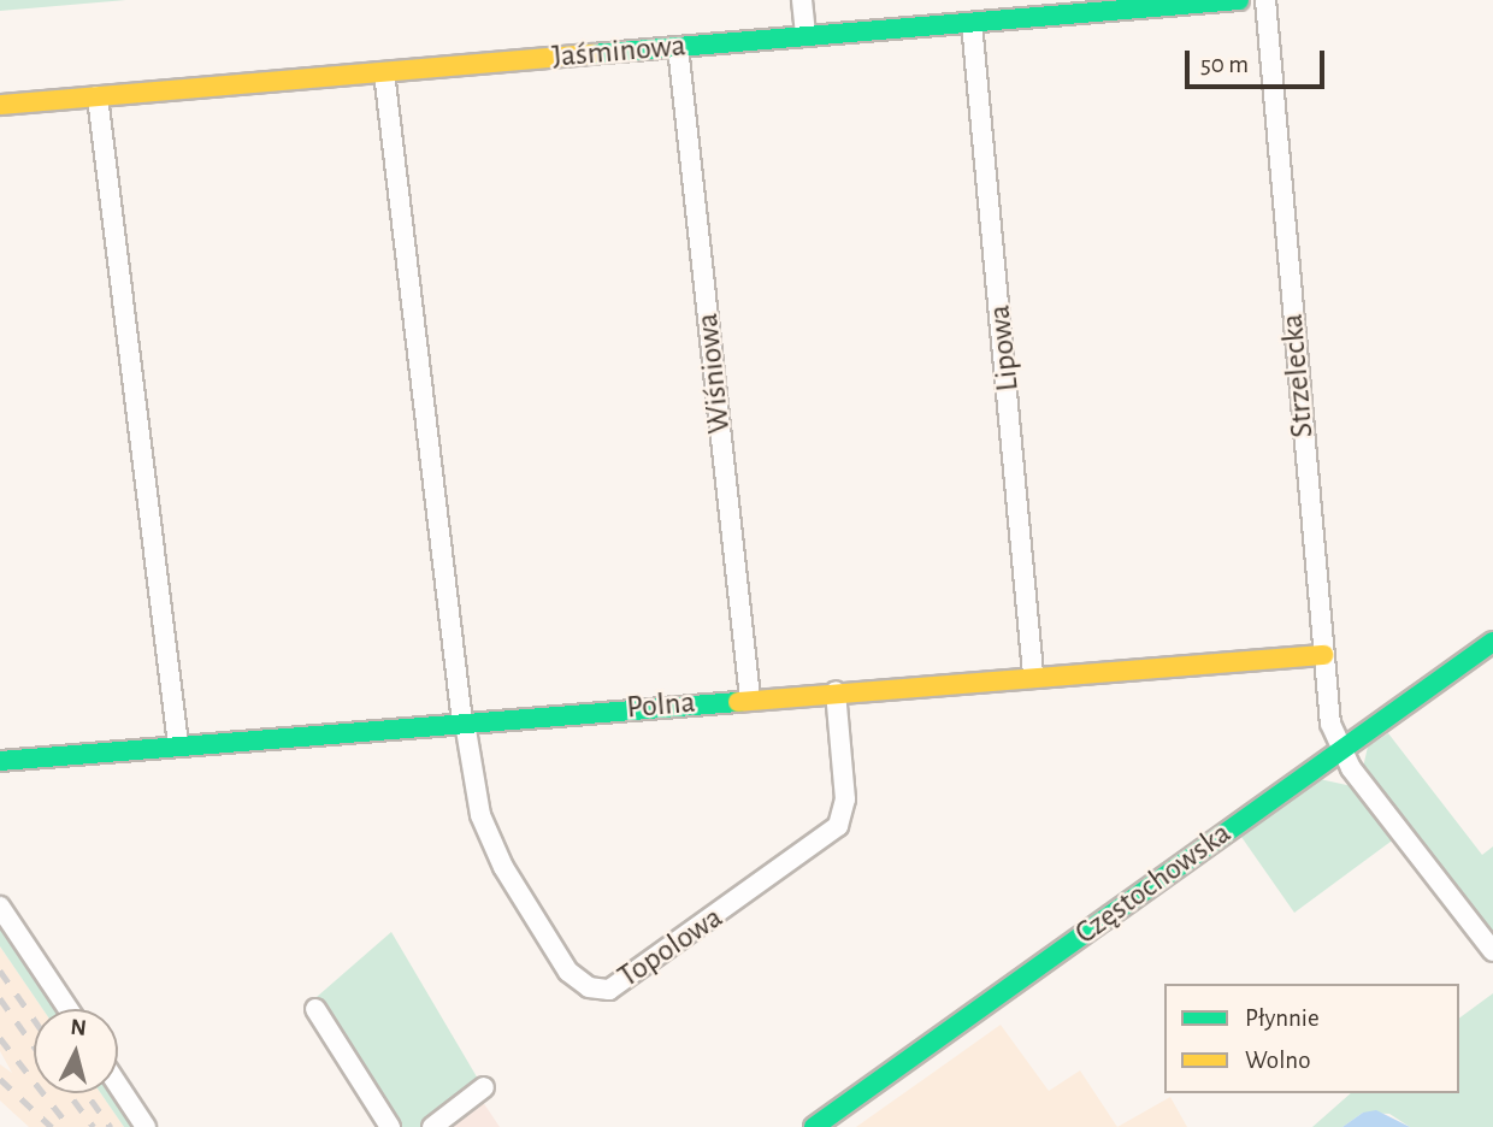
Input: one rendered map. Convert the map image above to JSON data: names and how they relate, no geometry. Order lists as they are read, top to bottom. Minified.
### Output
{"streets":{"street":["Jaśminowa","Lipowa","Wiśniowa","Strzelecka","Polna","Częstochowska","Topolowa"]},"crossings":[["Jaśminowa","Lipowa"],["Jaśminowa","Wiśniowa"],["Jaśminowa","Topolowa"],["Lipowa","Polna"],["Wiśniowa","Polna"],["Strzelecka","Polna"],["Strzelecka","Częstochowska"],["Polna","Topolowa"]],"legend":["Płynnie","Wolno"],"scale_bar":"50 m","north":"top"}
